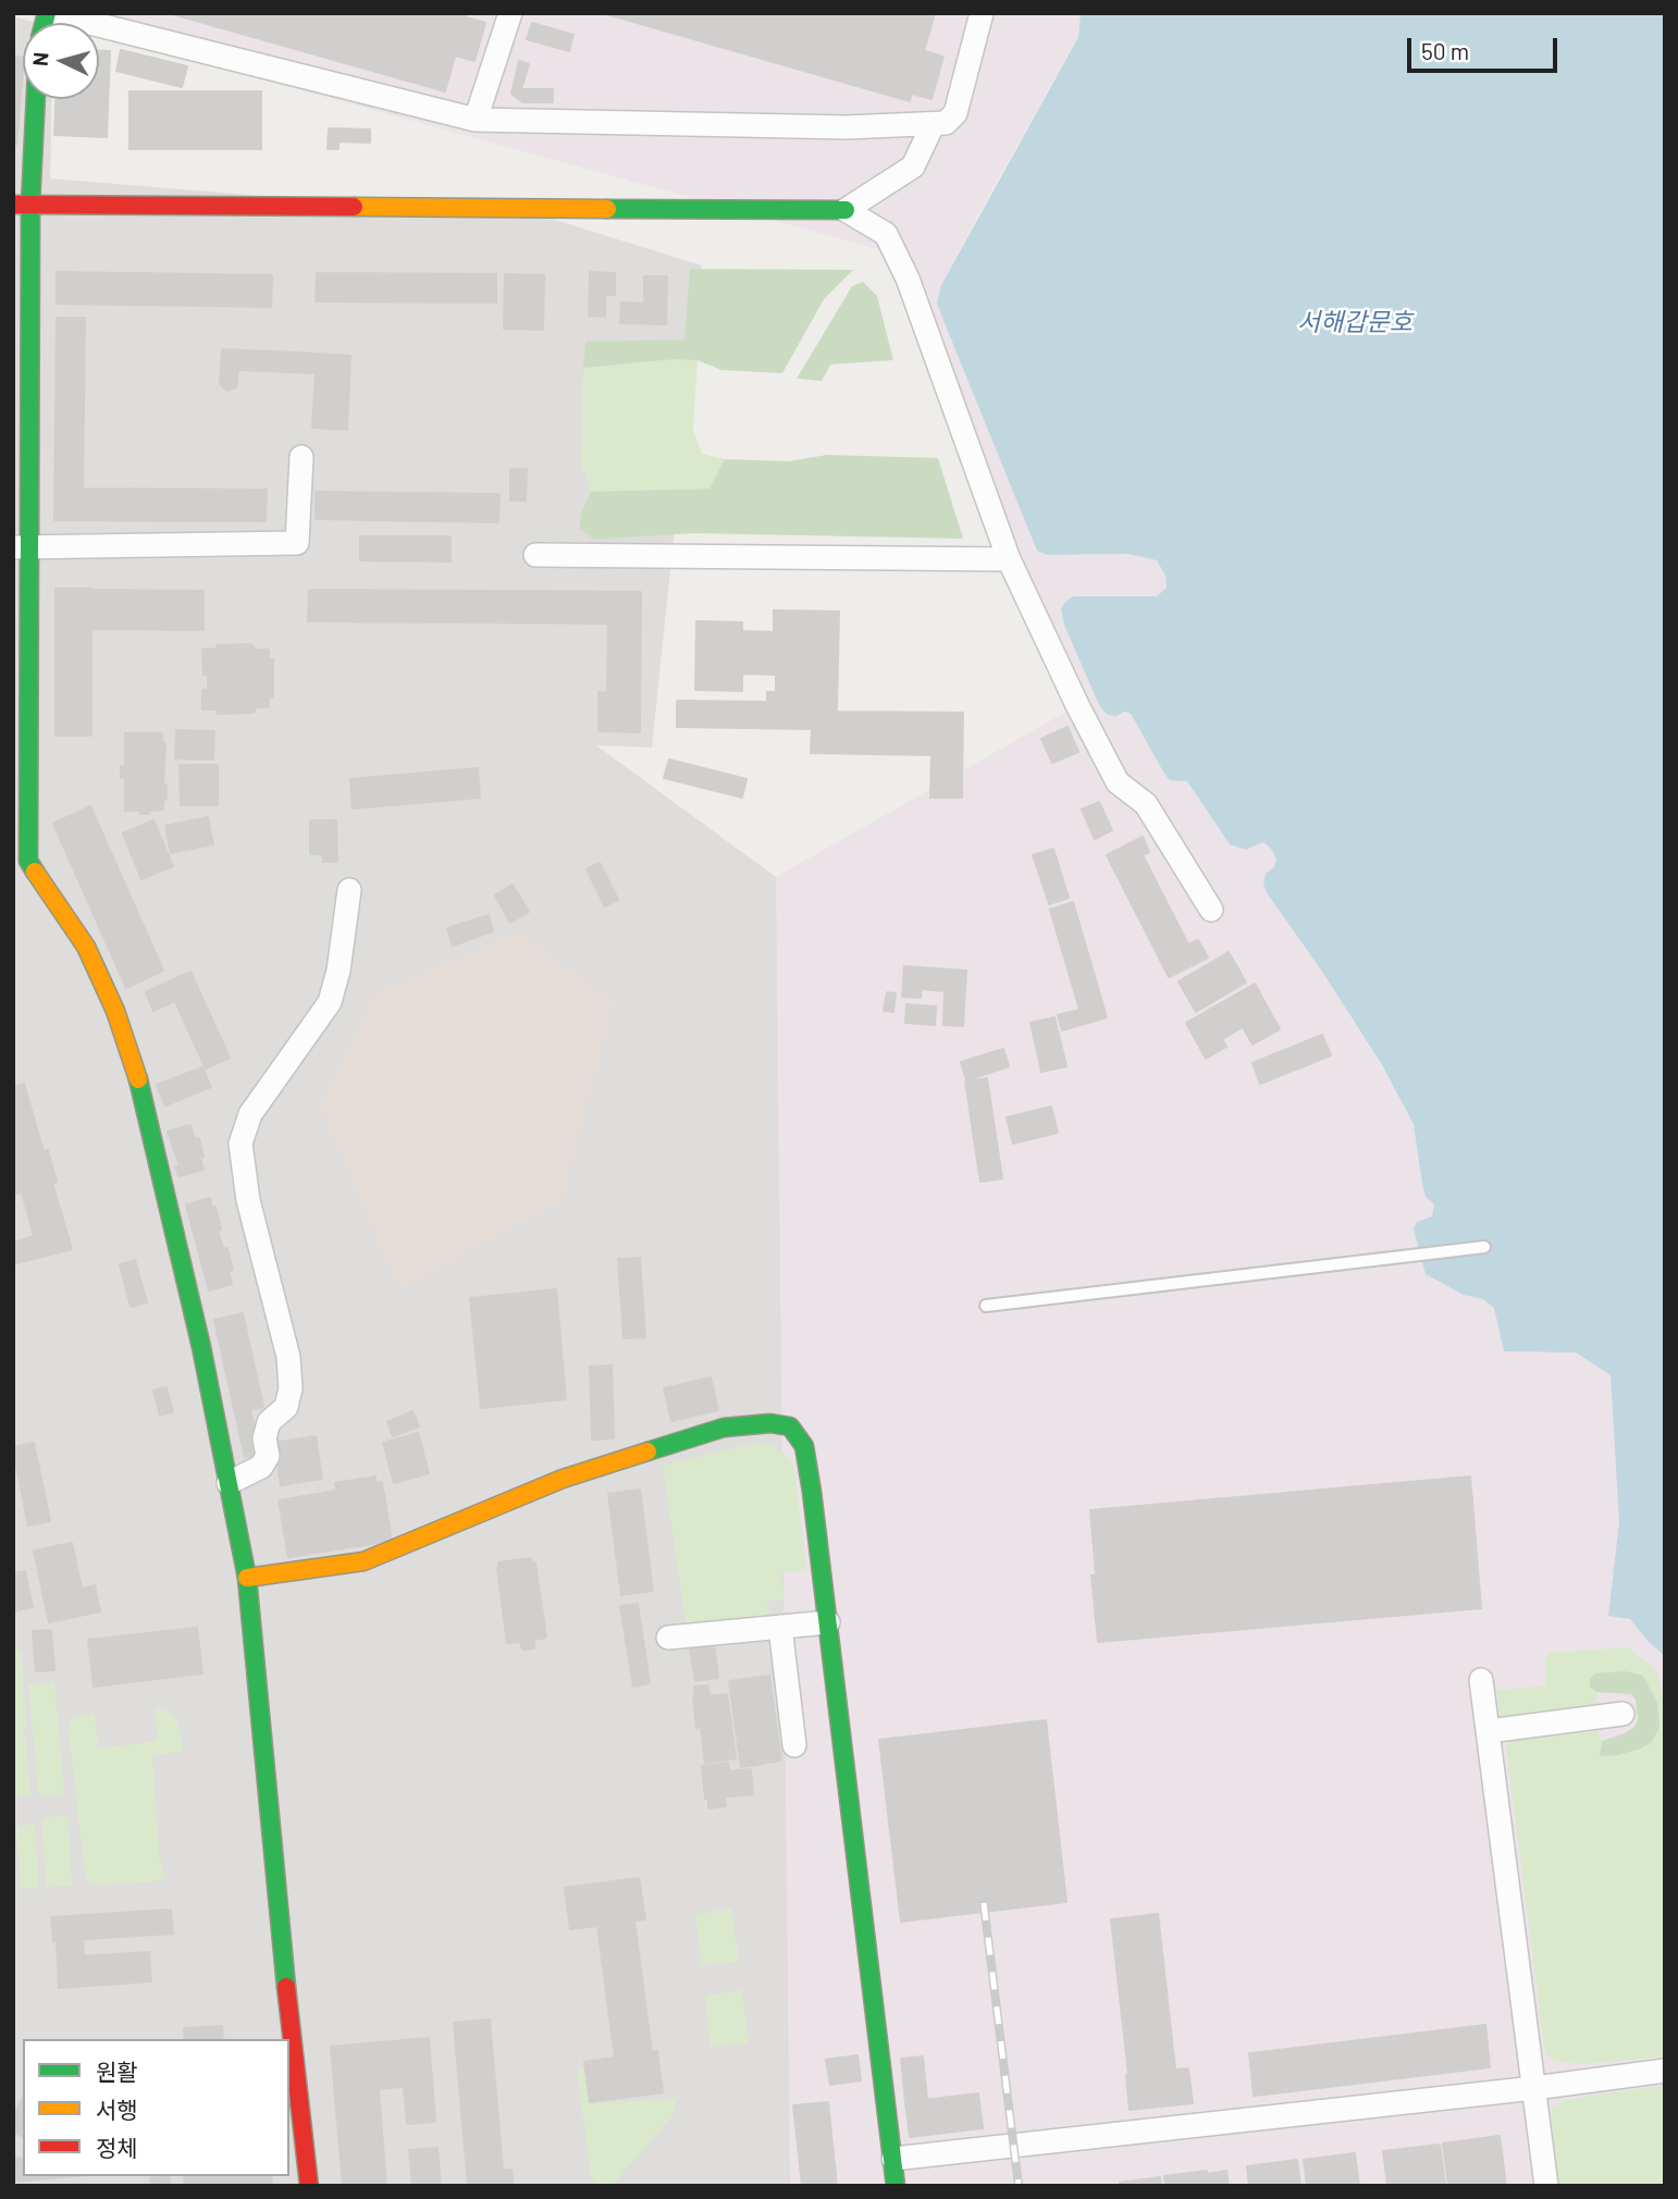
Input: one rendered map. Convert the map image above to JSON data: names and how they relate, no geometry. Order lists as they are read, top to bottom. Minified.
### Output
{"water":["서해갑문호"],"legend":["원활","서행","정체"],"scale_bar":"50 m","north":"left"}
